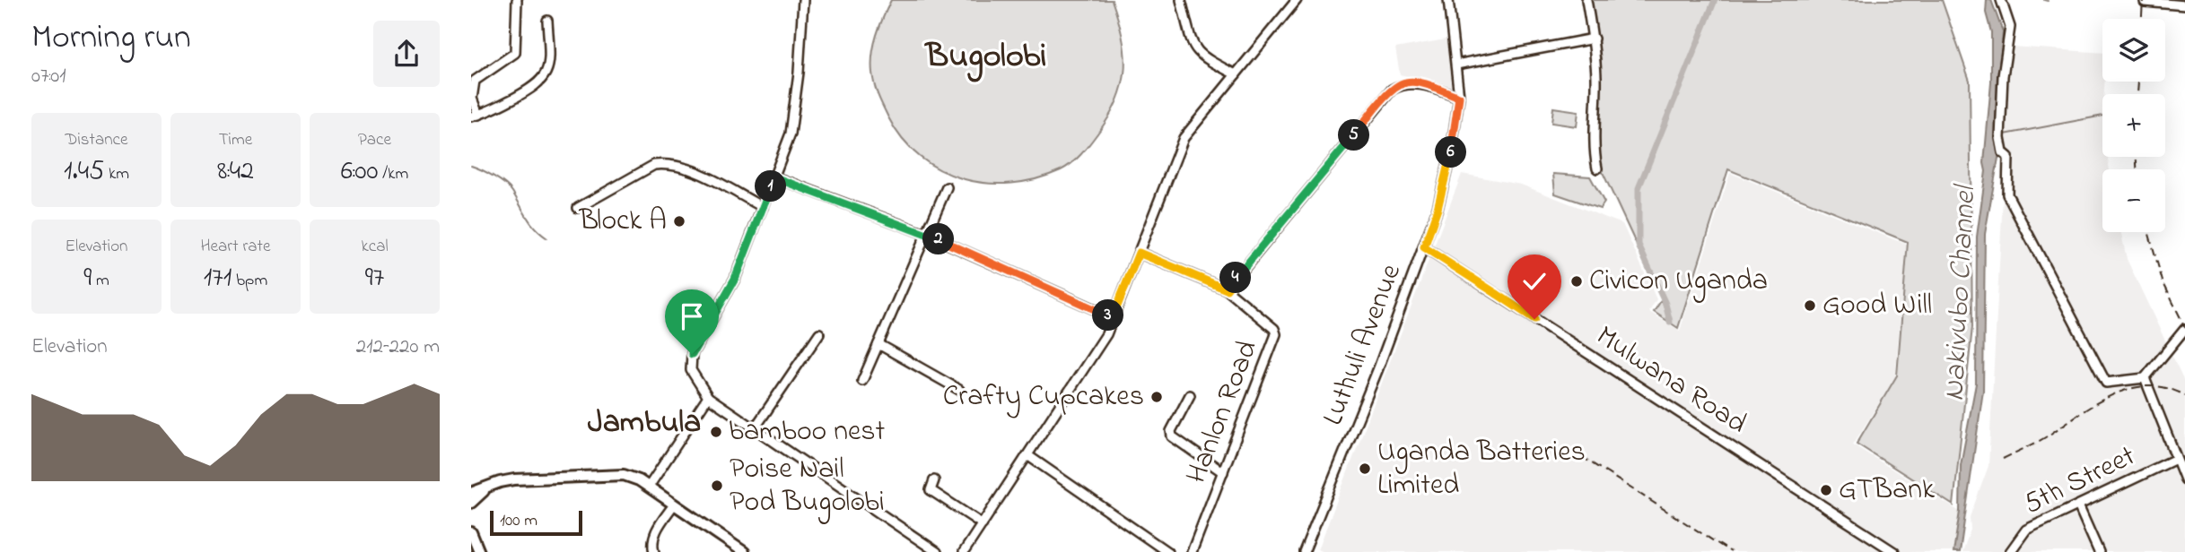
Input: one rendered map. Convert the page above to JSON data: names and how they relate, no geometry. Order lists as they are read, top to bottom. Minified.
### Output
{"streets":{"street":["Luthuli Avenue","Mulwana Road","Hanlon Road","5th Street"]},"crossings":[["Luthuli Avenue","Mulwana Road"]],"districts":["Bugolobi","Jambula"],"water":["Nakivubo Channel"],"places":["Block A","Civicon Uganda","Good Will","Crafty Cupcakes","bamboo nest","Uganda Batteries Limited","Poise Nail Pod Bugolobi","GTBank"],"scale_bar":"100 m","page":{"heading":["Morning run","07:01"],"map_buttons":["+","−"],"stats":[["Distance","1.45 km"],["Time","8:42"],["Pace","6:00 /km"],["Elevation","9 m"],["Heart rate","171 bpm"],["kcal","97"]],"pins":["5","6","1","2","4","3"],"chart":["Elevation","212–220 m"],"scale":"100 m"}}
